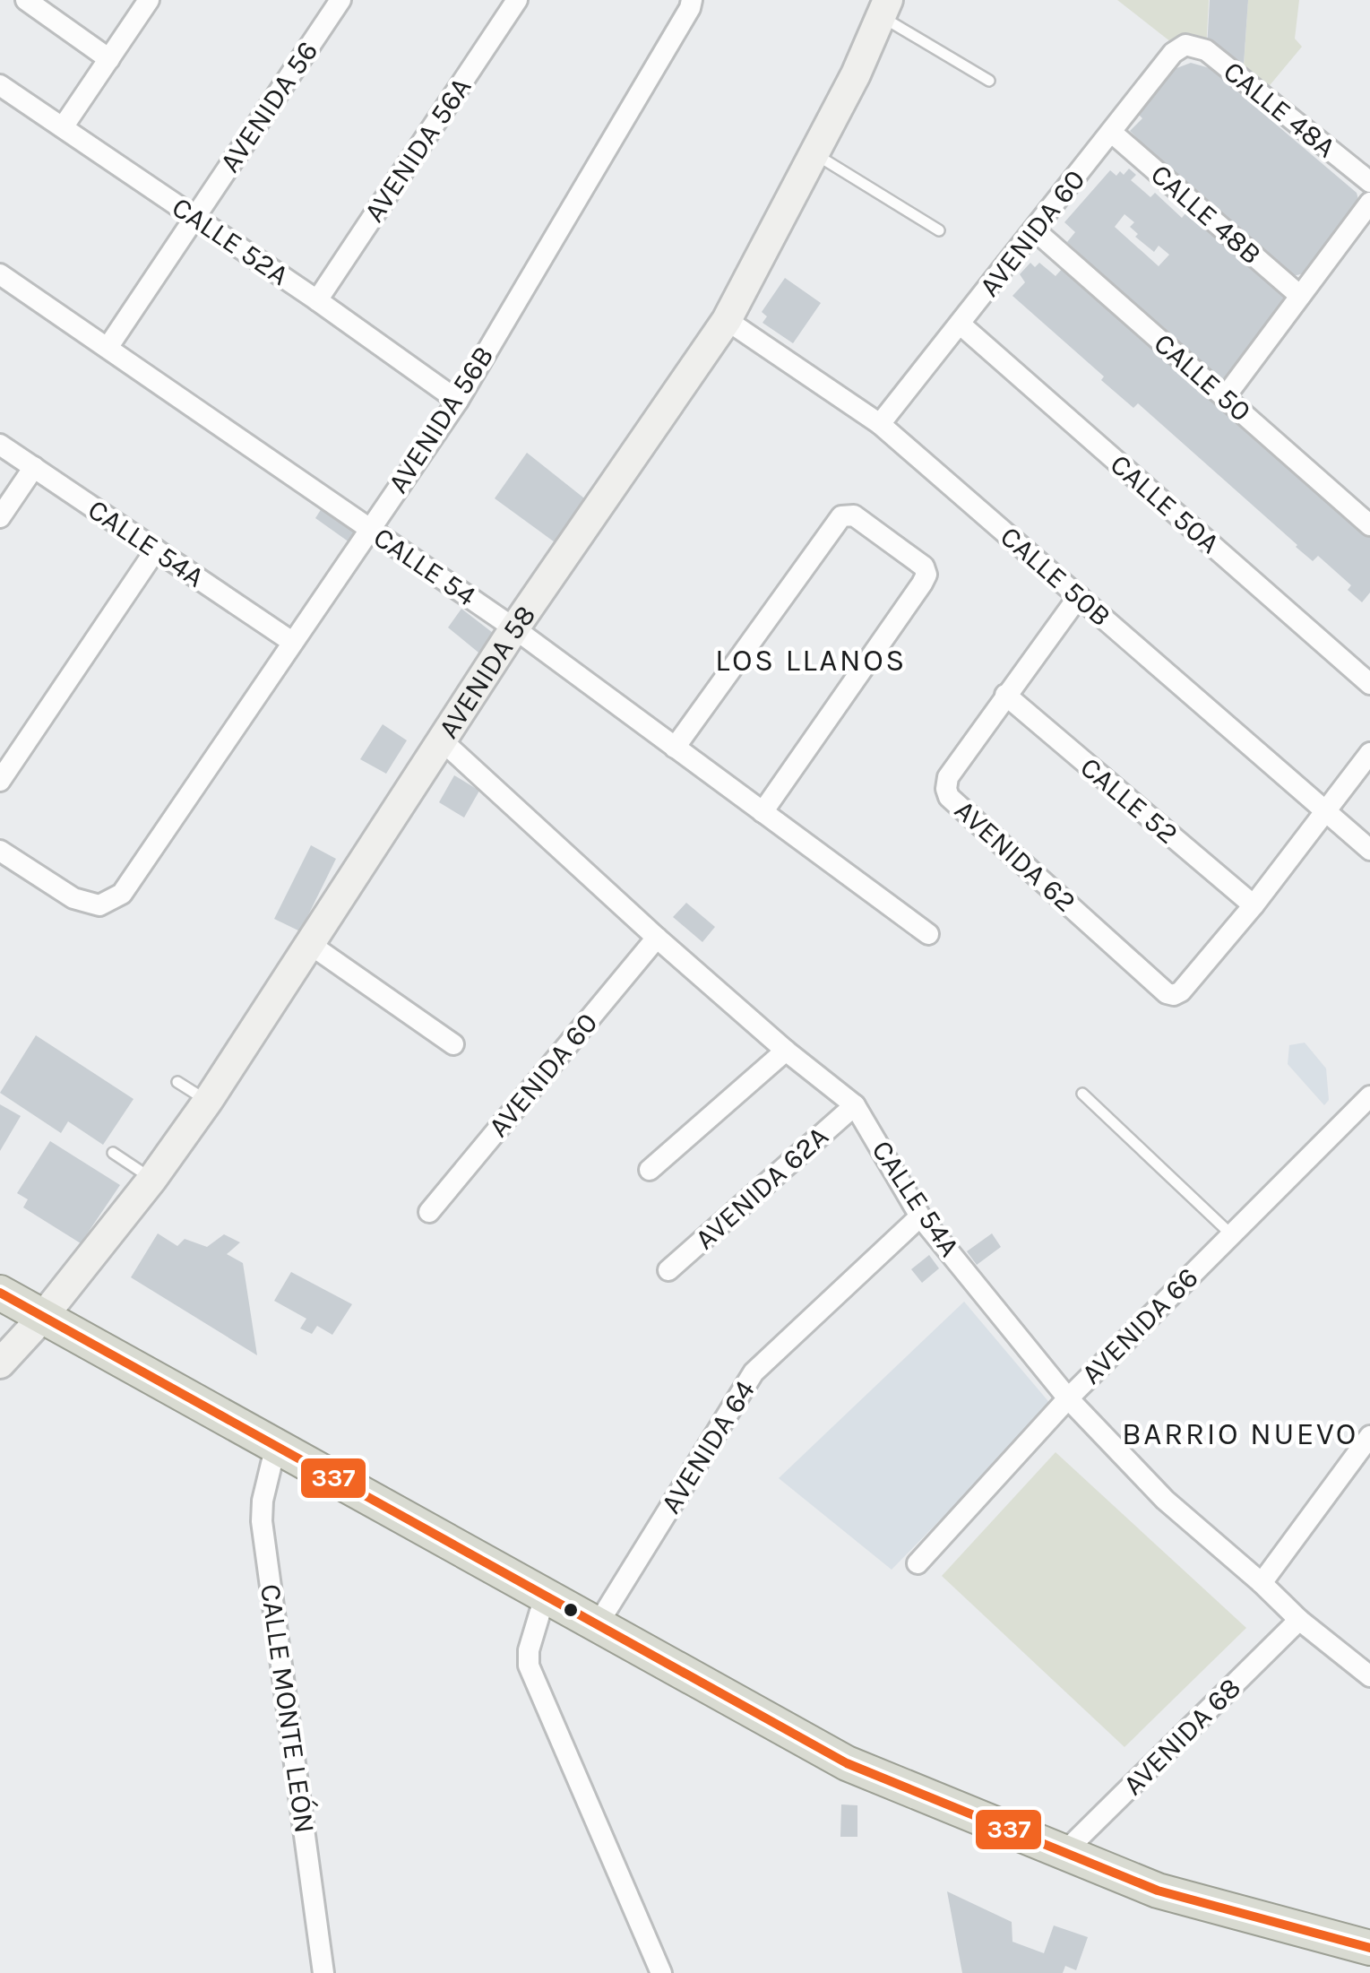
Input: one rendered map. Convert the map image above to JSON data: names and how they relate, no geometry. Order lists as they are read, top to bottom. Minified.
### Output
{"streets":{"main road":["AVENIDA 58"],"street":["AVENIDA 56","CALLE 48A","AVENIDA 56A","CALLE 48B","AVENIDA 60","CALLE 52A","CALLE 50","AVENIDA 56B","CALLE 50A","CALLE 54A","CALLE 54","CALLE 50B","CALLE 52","AVENIDA 62","AVENIDA 62A","AVENIDA 66","AVENIDA 64","CALLE MONTE LEÓN","AVENIDA 68"]},"crossings":[["AVENIDA 56","CALLE 52A"],["AVENIDA 56","CALLE 54"],["CALLE 48A","AVENIDA 60"],["AVENIDA 56A","CALLE 52A"],["CALLE 48B","AVENIDA 60"],["AVENIDA 60","CALLE 50"],["AVENIDA 60","CALLE 50A"],["AVENIDA 60","CALLE 54A"],["AVENIDA 60","CALLE 50B"],["CALLE 52A","AVENIDA 56B"],["AVENIDA 56B","CALLE 54A"],["AVENIDA 56B","CALLE 54"],["CALLE 54A","AVENIDA 58"],["CALLE 54A","AVENIDA 62A"],["CALLE 54A","AVENIDA 66"],["CALLE 54A","AVENIDA 64"],["CALLE 54A","AVENIDA 68"],["CALLE 54","AVENIDA 58"],["CALLE 50B","AVENIDA 58"],["CALLE 50B","AVENIDA 62"],["CALLE 52","AVENIDA 62"]],"districts":["LOS LLANOS","BARRIO NUEVO"],"lines":["transit line 337"]}
